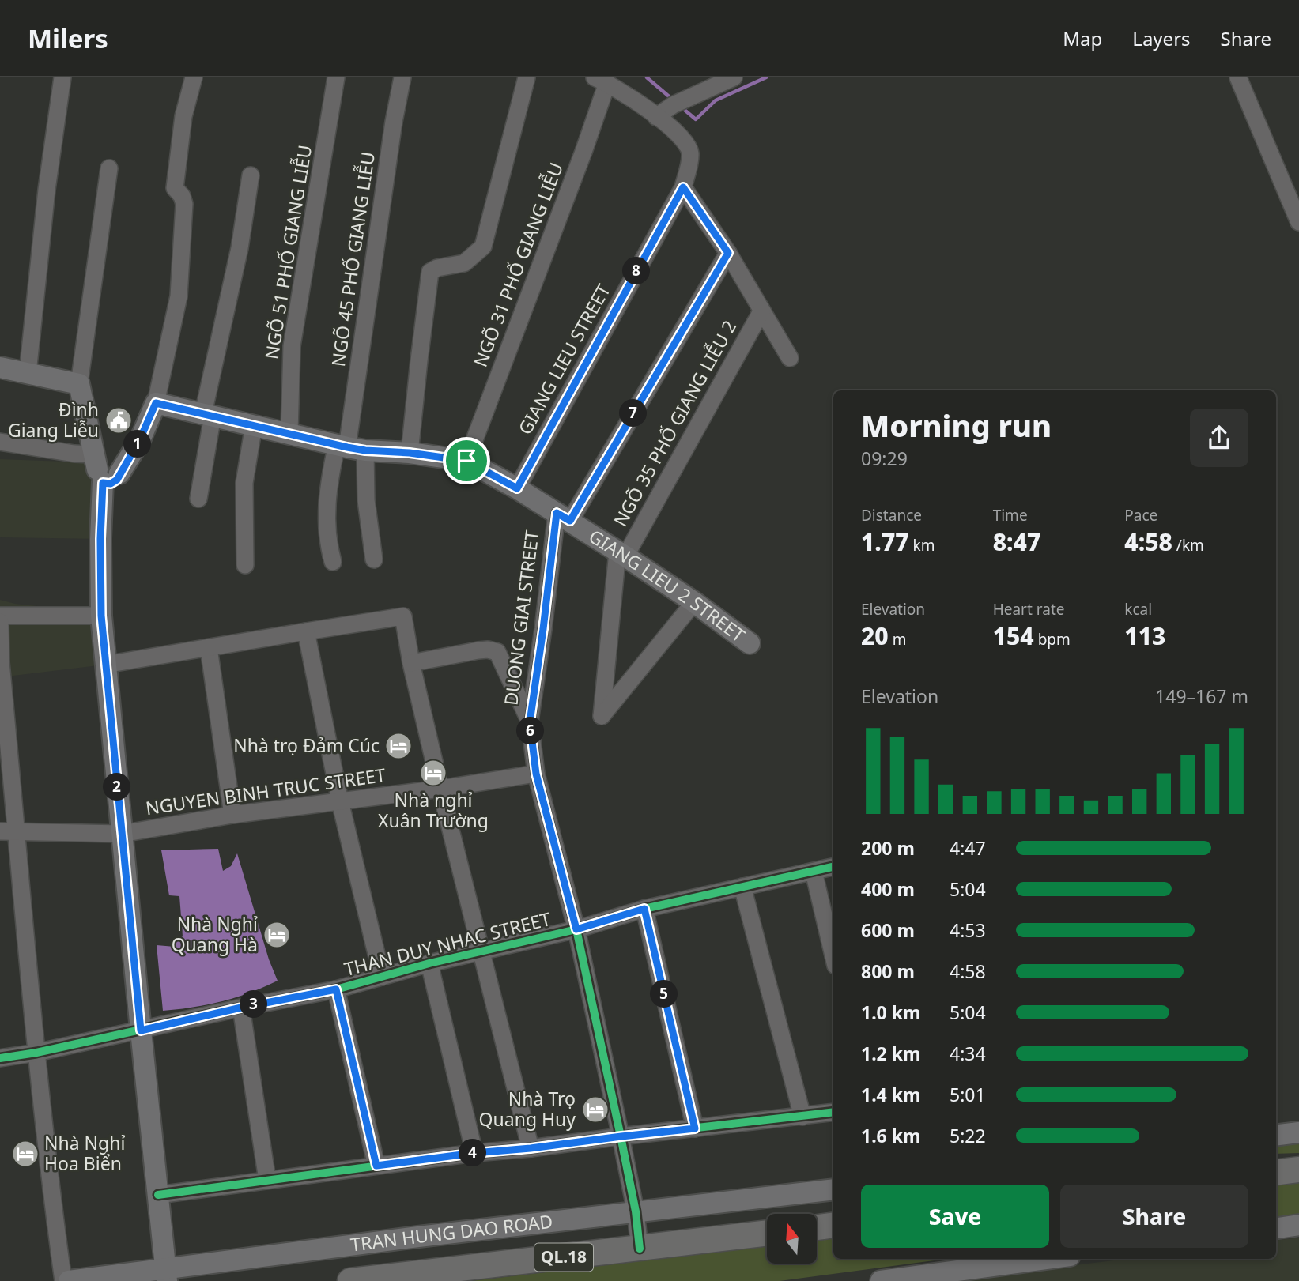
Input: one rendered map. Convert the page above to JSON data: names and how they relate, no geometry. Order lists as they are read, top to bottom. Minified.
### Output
{"streets":{"highway":["TRAN HUNG DAO ROAD","QL.18"],"main road":["GIANG LIEU 2 STREET"],"street":["NGÕ 51 PHỐ GIANG LIỄU","NGÕ 45 PHỐ GIANG LIỄU","NGÕ 31 PHỐ GIANG LIỄU","GIANG LIEU STREET","NGÕ 35 PHỐ GIANG LIỄU 2","DUONG GIAI STREET","NGUYEN BINH TRUC STREET","THAN DUY NHAC STREET"]},"crossings":[["NGÕ 51 PHỐ GIANG LIỄU","GIANG LIEU 2 STREET"],["NGÕ 45 PHỐ GIANG LIỄU","GIANG LIEU 2 STREET"],["NGÕ 31 PHỐ GIANG LIỄU","GIANG LIEU STREET"],["NGÕ 31 PHỐ GIANG LIỄU","GIANG LIEU 2 STREET"],["GIANG LIEU STREET","GIANG LIEU 2 STREET"],["NGÕ 35 PHỐ GIANG LIỄU 2","GIANG LIEU 2 STREET"],["GIANG LIEU 2 STREET","DUONG GIAI STREET"],["DUONG GIAI STREET","NGUYEN BINH TRUC STREET"],["DUONG GIAI STREET","THAN DUY NHAC STREET"],["DUONG GIAI STREET","TRAN HUNG DAO ROAD"]],"places":{"public building":["Đình Giang Liễu"],"hotel":["Nhà trọ Đảm Cúc","Nhà nghỉ Xuân Trường","Nhà Nghỉ Quang Hà","Nhà Trọ Quang Huy","Nhà Nghỉ Hoa Biển"]},"north":"top","page":{"header":"Milers","nav":["Map","Layers","Share"],"pins":["8","7","1","6","2","5","3","4"],"heading":["Morning run","09:29"],"stats":[["Distance","1.77 km"],["Time","8:47"],["Pace","4:58 /km"],["Elevation","20 m"],["Heart rate","154 bpm"],["kcal","113"]],"chart":["Elevation","149–167 m"],"list":[{"name":"200 m","note":"4:47"},{"name":"400 m","note":"5:04"},{"name":"600 m","note":"4:53"},{"name":"800 m","note":"4:58"},{"name":"1.0 km","note":"5:04"},{"name":"1.2 km","note":"4:34"},{"name":"1.4 km","note":"5:01"},{"name":"1.6 km","note":"5:22"}],"buttons":["Save","Share"]}}
